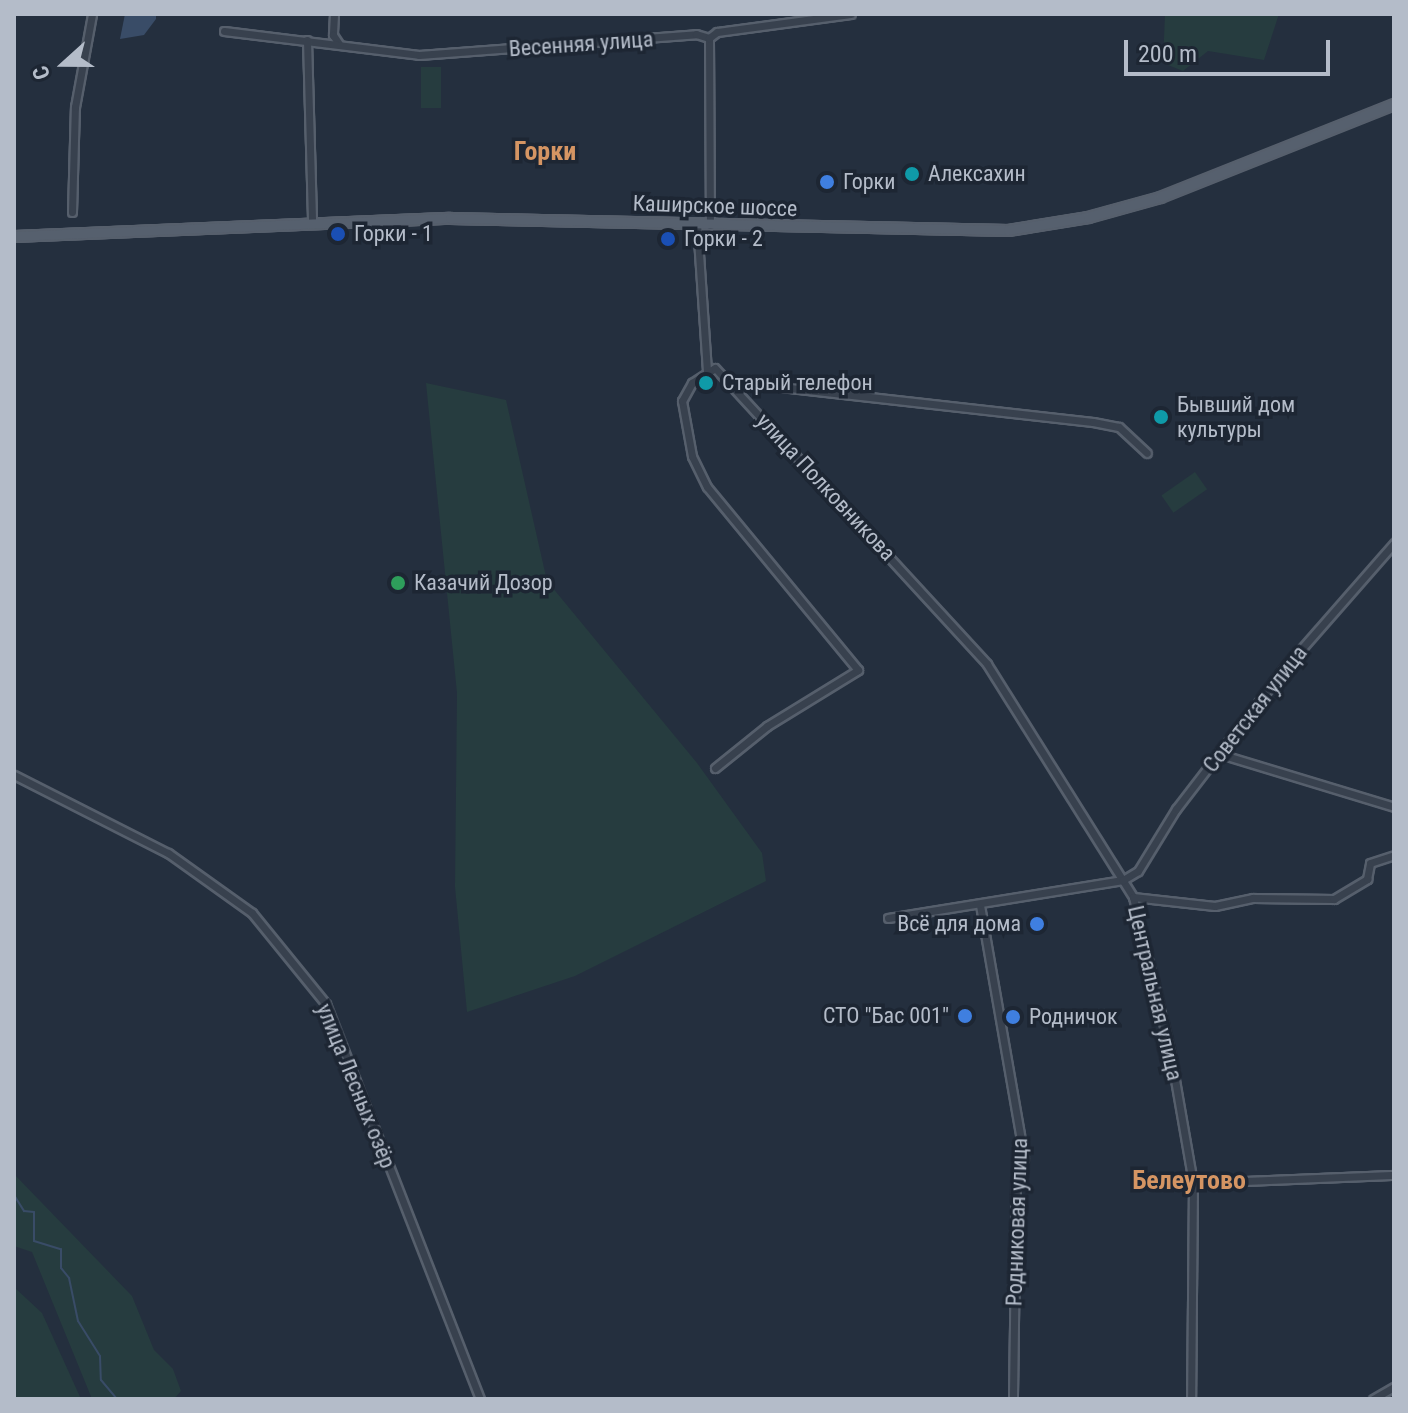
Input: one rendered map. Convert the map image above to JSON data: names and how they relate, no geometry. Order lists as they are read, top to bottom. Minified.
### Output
{"streets":{"main road":["Каширское шоссе"],"street":["Весенняя улица","улица Полковникова","Советская улица","Центральная улица","улица Лесных озёр","Родниковая улица"]},"crossings":[["улица Полковникова","Центральная улица"],["Советская улица","Центральная улица"]],"districts":["Горки","Белеутово"],"places":["Алексахин","Горки","Горки - 1","Горки - 2","Старый телефон","Бывший дом культуры","Казачий Дозор","Всё для дома","СТО \"Бас 001\"","Родничок"],"scale_bar":"200 m","north":"left"}
